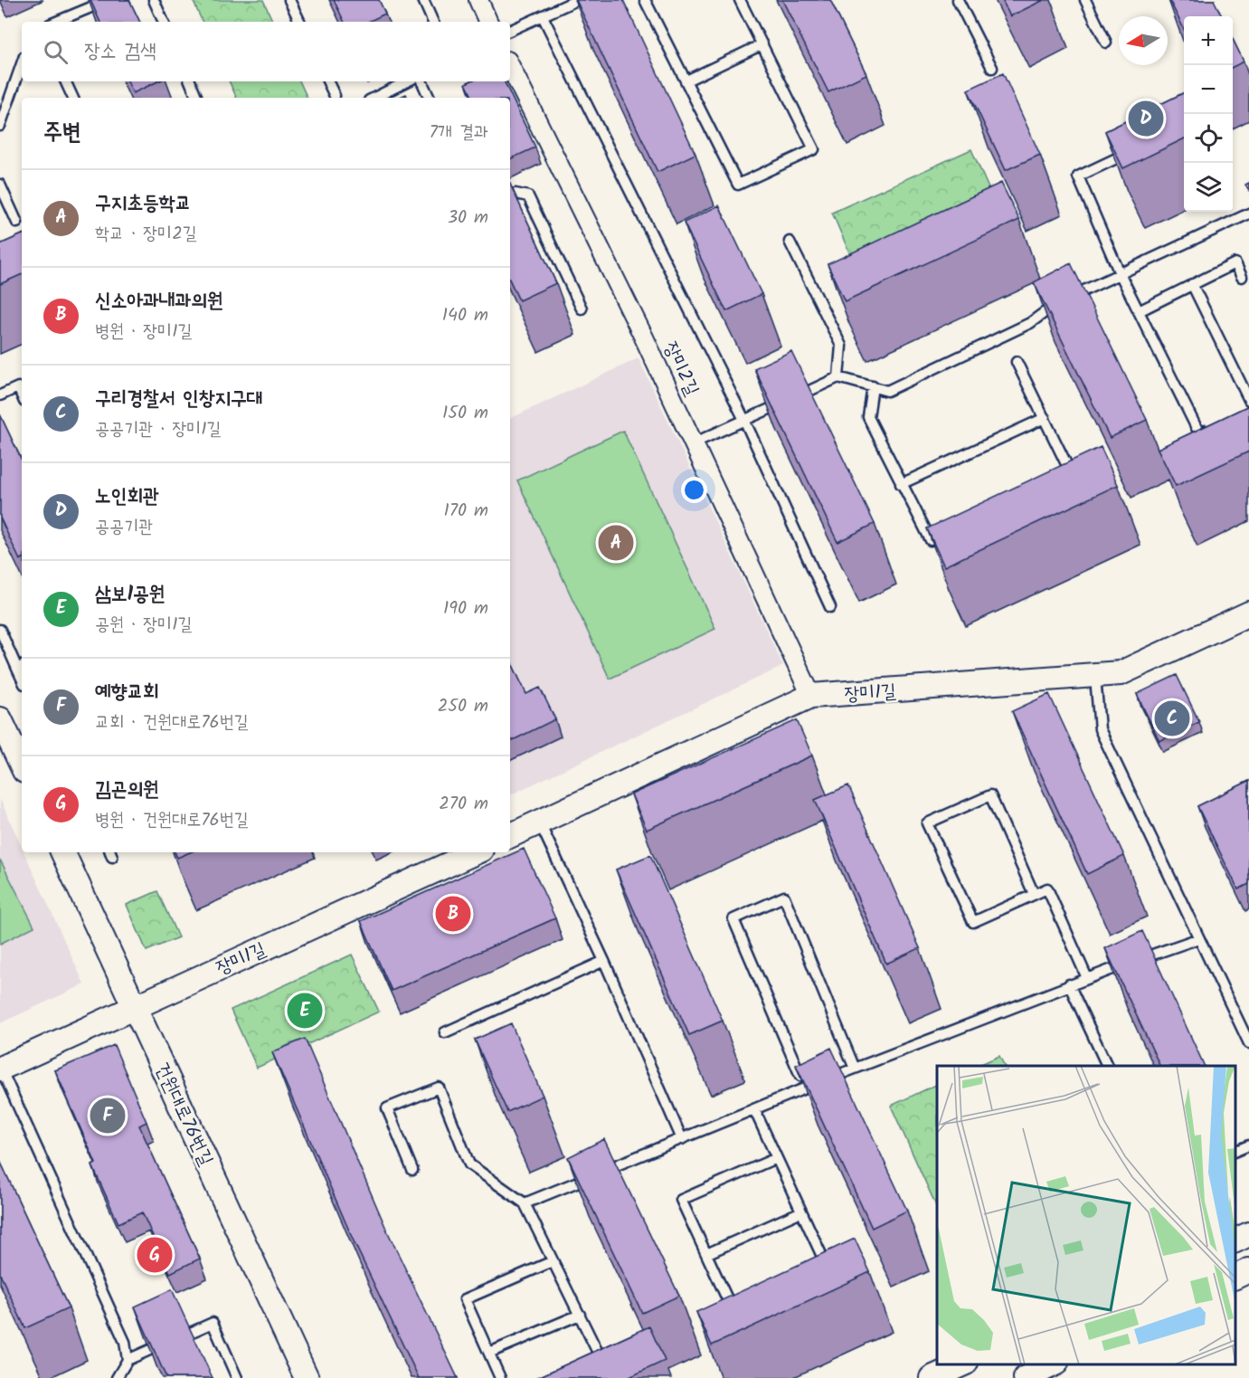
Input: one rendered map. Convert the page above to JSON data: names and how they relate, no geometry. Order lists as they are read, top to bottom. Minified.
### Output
{"streets":{"street":["장미2길","장미1길","건원대로76번길"]},"crossings":[["장미2길","장미1길"],["장미1길","건원대로76번길"]],"north":"left","page":{"map_buttons":["+","−"],"search":"장소 검색","heading":["주변","7개 결과"],"pins":["D","A","C","B","E","F","G"],"list":[{"mark":"A","name":"구지초등학교","note":"학교 · 장미2길","value":"30 m"},{"mark":"B","name":"신소아과내과의원","note":"병원 · 장미1길","value":"140 m"},{"mark":"C","name":"구리경찰서 인창지구대","note":"공공기관 · 장미1길","value":"150 m"},{"mark":"D","name":"노인회관","note":"공공기관","value":"170 m"},{"mark":"E","name":"삼보1공원","note":"공원 · 장미1길","value":"190 m"},{"mark":"F","name":"예향교회","note":"교회 · 건원대로76번길","value":"250 m"},{"mark":"G","name":"김곤의원","note":"병원 · 건원대로76번길","value":"270 m"}]}}
